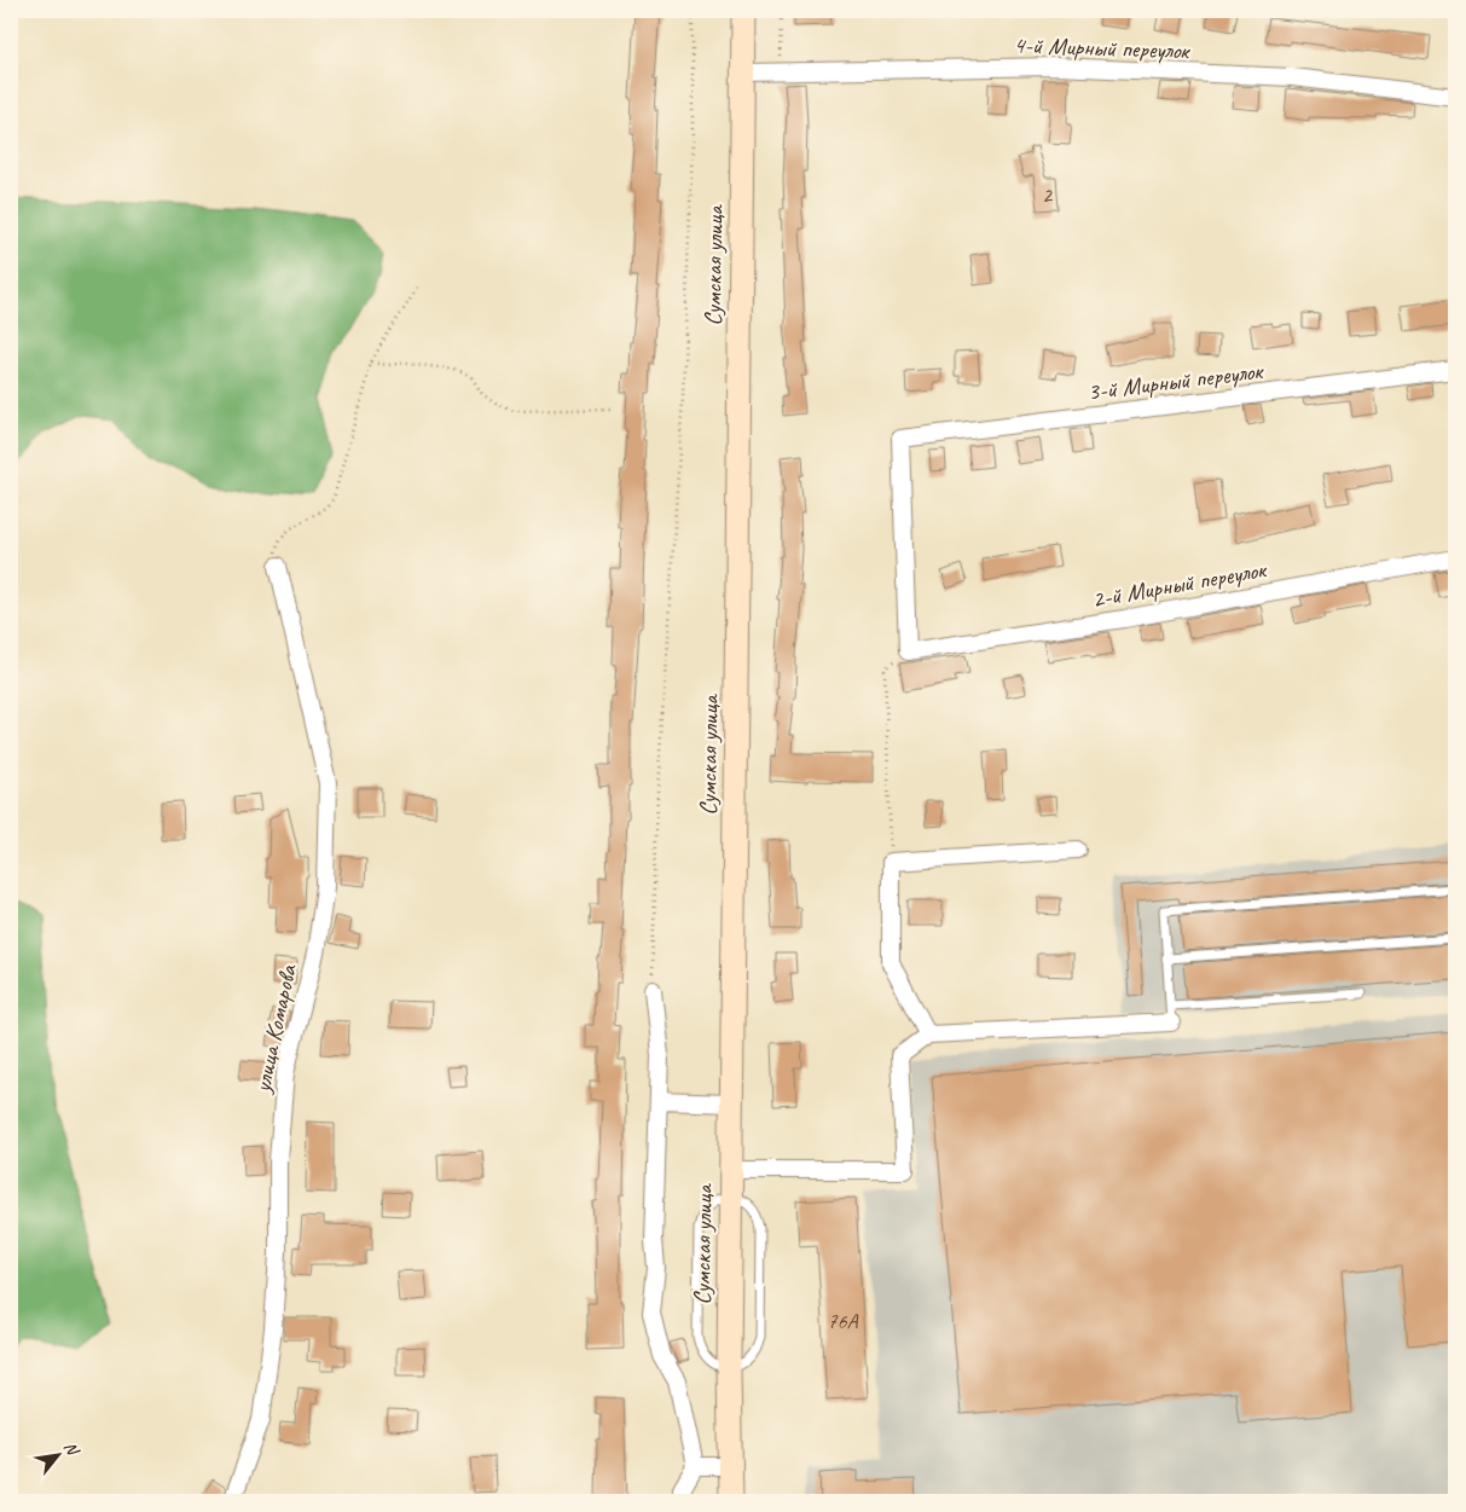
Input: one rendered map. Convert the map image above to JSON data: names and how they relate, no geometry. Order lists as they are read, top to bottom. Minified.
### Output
{"streets":{"main road":["Сумская улица"],"street":["4-й Мирный переулок","3-й Мирный переулок","2-й Мирный переулок","улица Комарова"]},"crossings":[["4-й Мирный переулок","Сумская улица"],["3-й Мирный переулок","2-й Мирный переулок"]],"house_numbers":["2","76А"],"north":"top right"}
